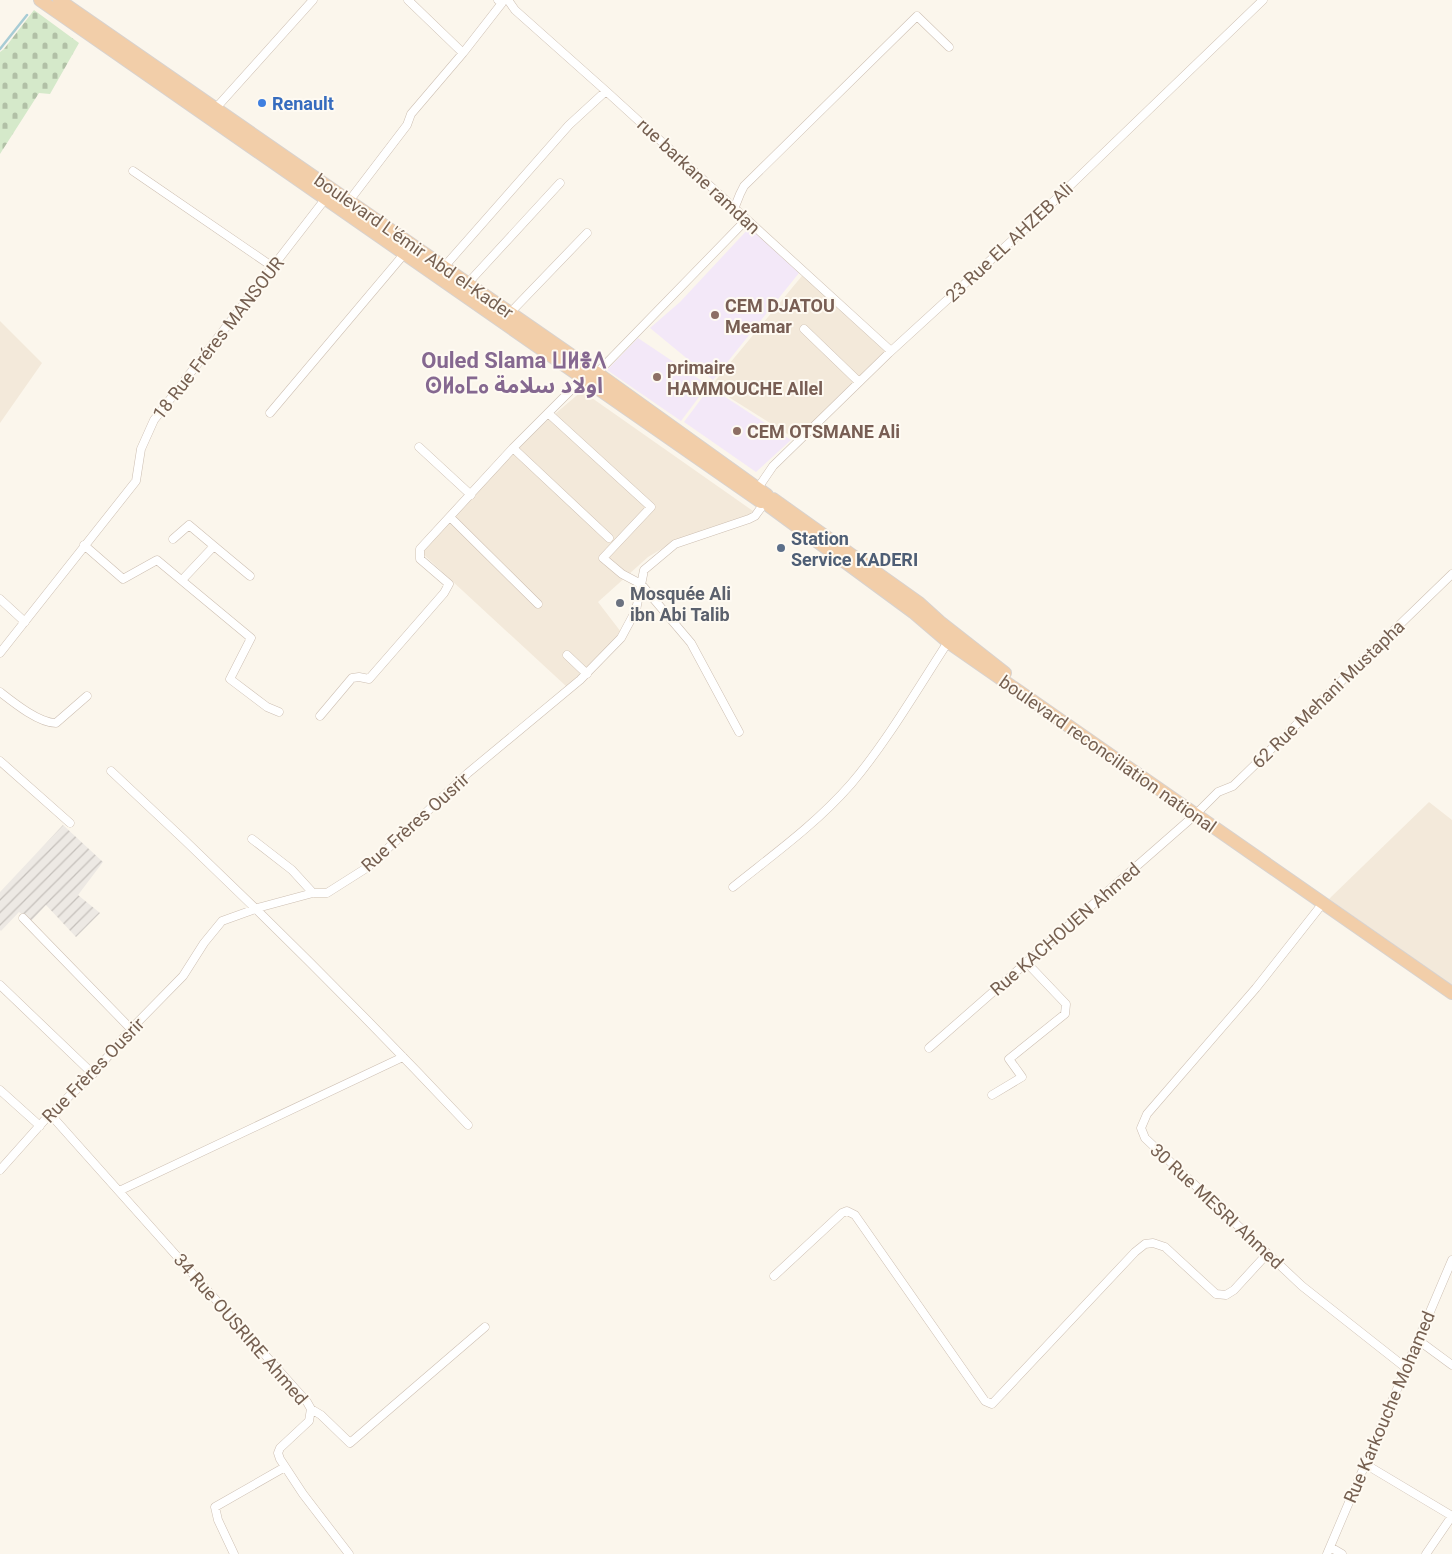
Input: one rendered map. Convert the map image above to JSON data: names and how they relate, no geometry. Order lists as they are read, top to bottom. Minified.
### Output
{"streets":{"highway":["boulevard L'émir Abd el-Kader","boulevard reconciliation national"],"street":["rue barkane ramdan","23 Rue EL AHZEB Ali","18 Rue Fréres MANSOUR","62 Rue Mehani Mustapha","Rue Frères Ousrir","Rue KACHOUEN Ahmed","30 Rue MESRI Ahmed","34 Rue OUSRIRE Ahmed","Rue Karkouche Mohamed"]},"crossings":[["rue barkane ramdan","23 Rue EL AHZEB Ali"],["23 Rue EL AHZEB Ali","boulevard L'émir Abd el-Kader"],["23 Rue EL AHZEB Ali","boulevard reconciliation national"],["23 Rue EL AHZEB Ali","Rue Frères Ousrir"],["boulevard L'émir Abd el-Kader","boulevard reconciliation national"],["boulevard L'émir Abd el-Kader","Rue Frères Ousrir"],["62 Rue Mehani Mustapha","boulevard reconciliation national"],["62 Rue Mehani Mustapha","Rue KACHOUEN Ahmed"],["boulevard reconciliation national","Rue Frères Ousrir"],["boulevard reconciliation national","Rue KACHOUEN Ahmed"],["boulevard reconciliation national","30 Rue MESRI Ahmed"],["Rue Frères Ousrir","34 Rue OUSRIRE Ahmed"],["30 Rue MESRI Ahmed","Rue Karkouche Mohamed"]],"districts":["Ouled Slama ⵡⵍⴻⴷ ⵙⵍⴰⵎⴰ اولاد سلامة"],"places":["Renault","CEM DJATOU Meamar","primaire HAMMOUCHE Allel","CEM OTSMANE Ali","Station Service KADERI","Mosquée Ali ibn Abi Talib"]}
